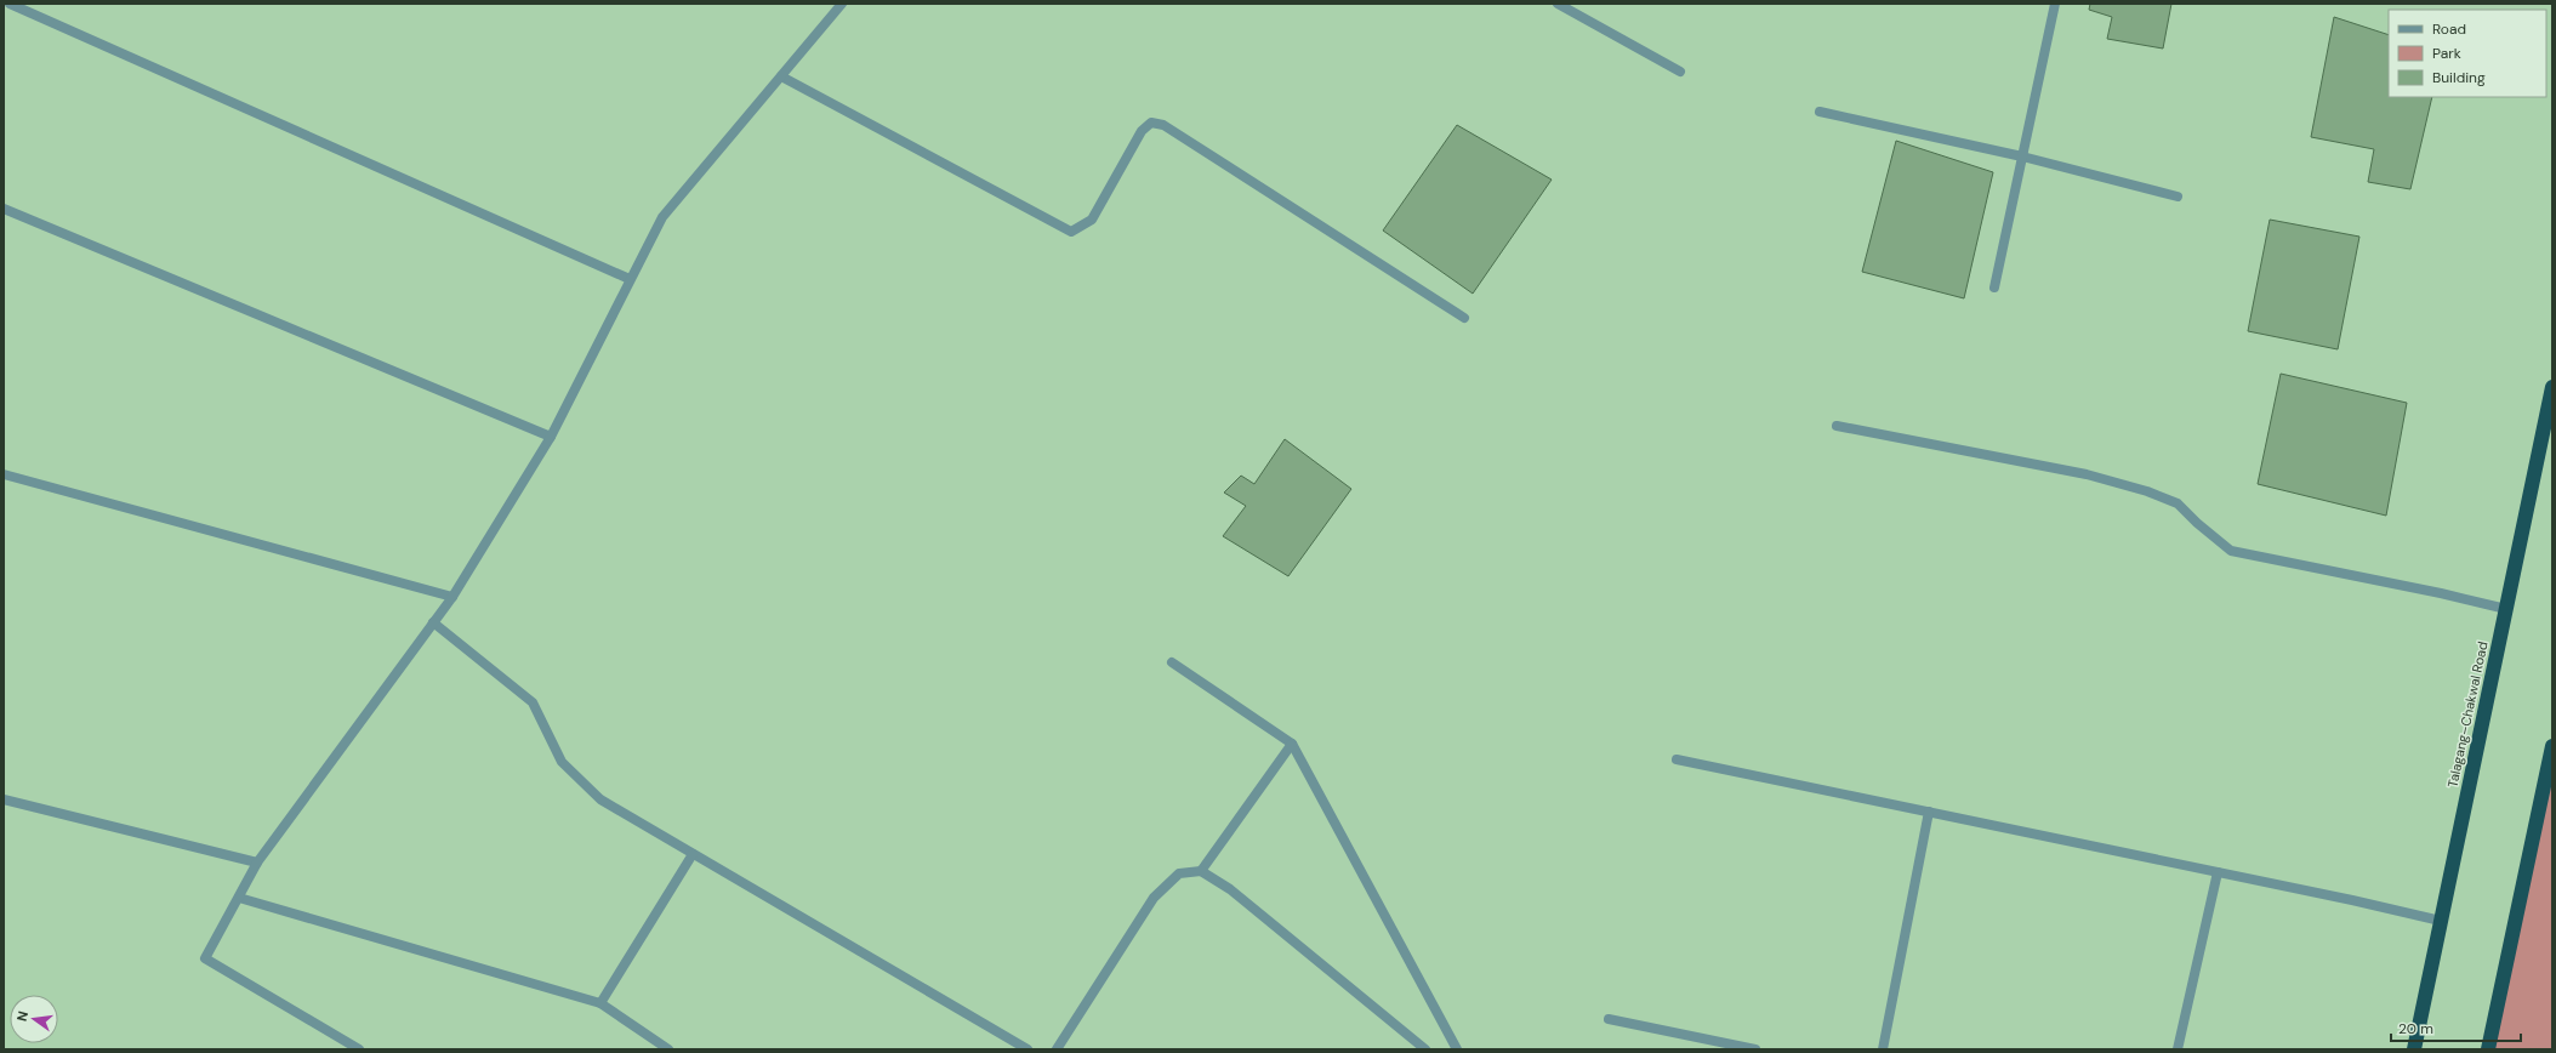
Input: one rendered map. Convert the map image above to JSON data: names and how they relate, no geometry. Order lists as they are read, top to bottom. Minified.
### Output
{"streets":{"highway":["Talagang–Chakwal Road"]},"legend":["Road","Park","Building"],"scale_bar":"20 m","north":"left"}
